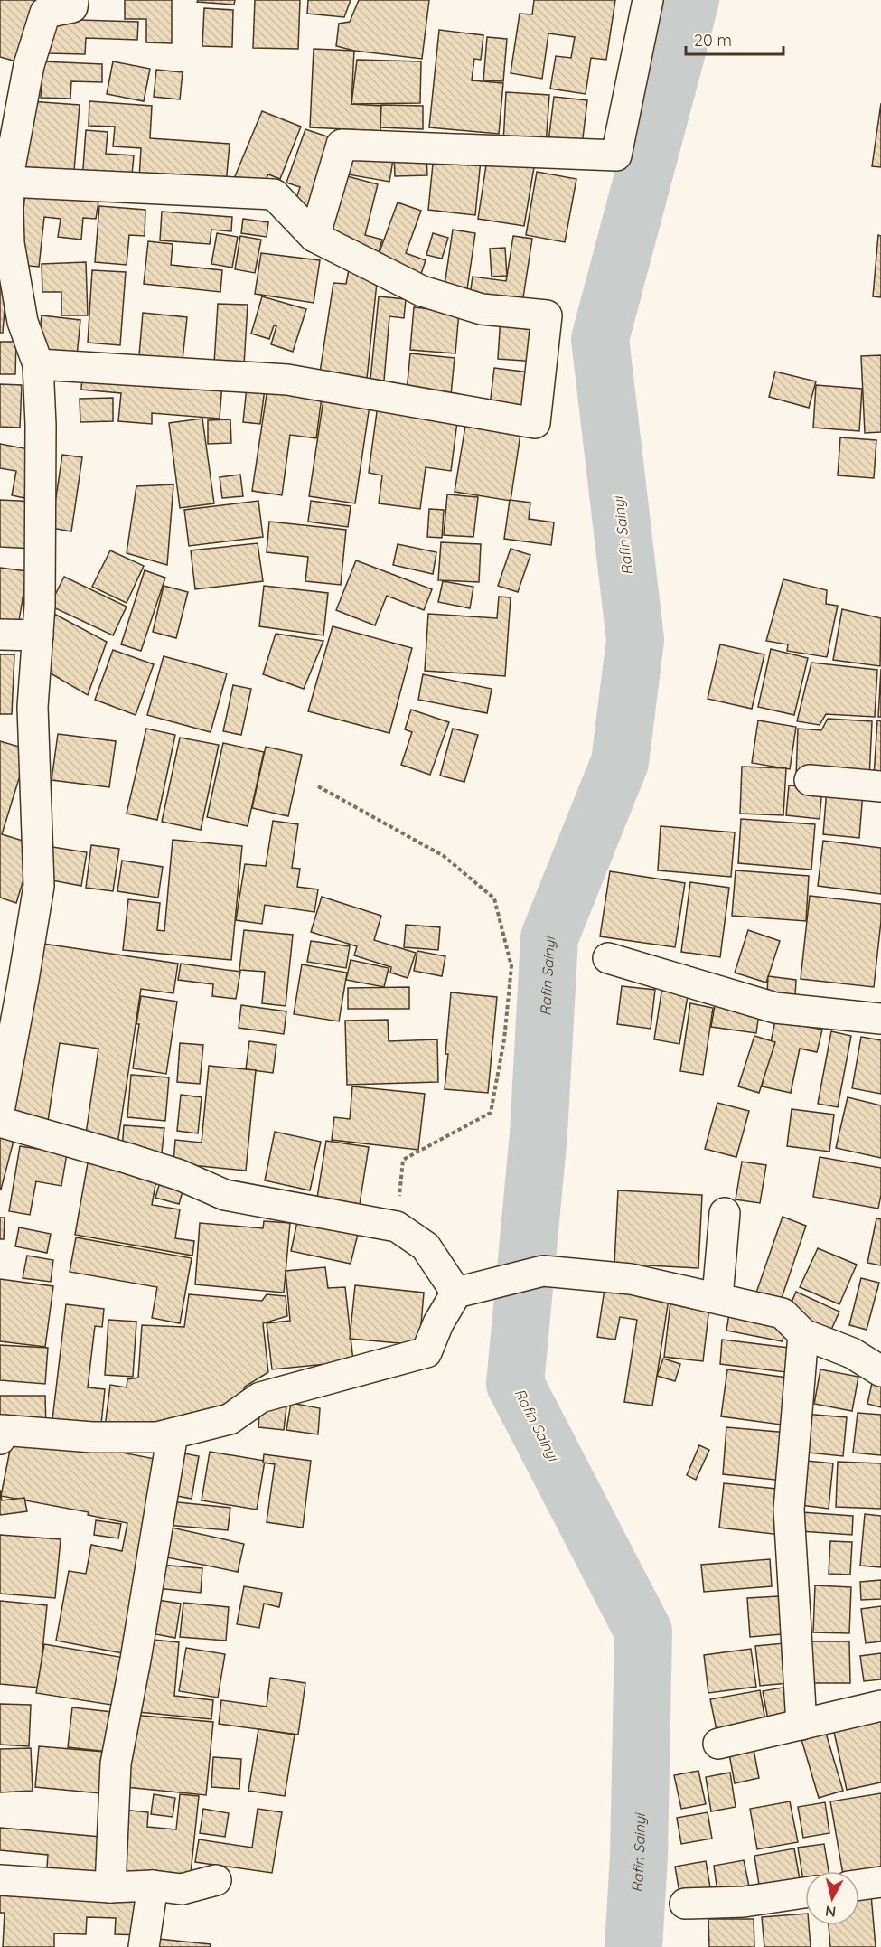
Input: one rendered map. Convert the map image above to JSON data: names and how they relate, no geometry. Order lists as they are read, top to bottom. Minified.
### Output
{"water":["Rafin Sainyi"],"scale_bar":"20 m","north":"bottom"}
